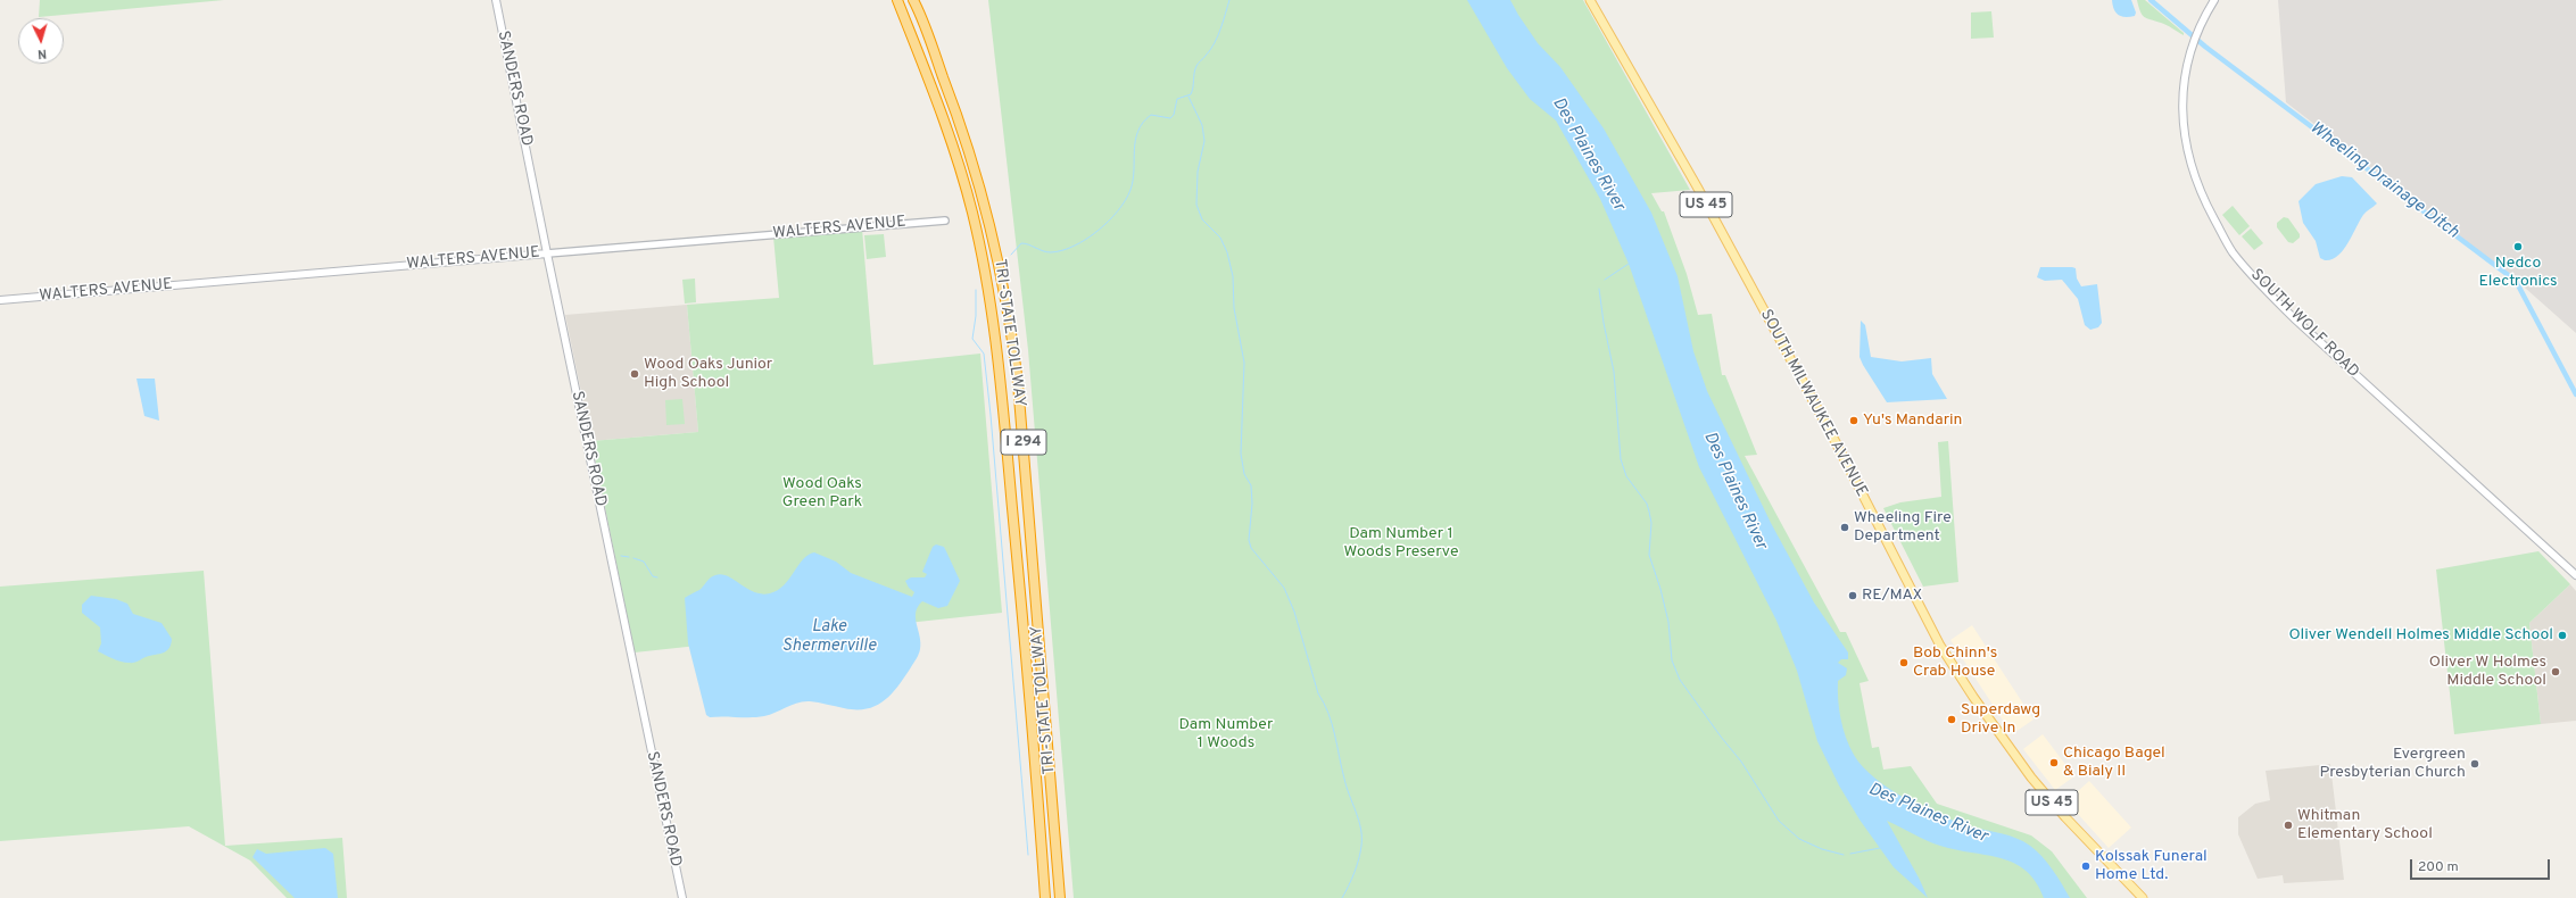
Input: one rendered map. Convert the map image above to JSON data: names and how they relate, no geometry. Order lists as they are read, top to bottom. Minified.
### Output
{"streets":{"highway":["TRI-STATE TOLLWAY","I 294"],"main road":["SANDERS ROAD","US 45","WALTERS AVENUE","SOUTH WOLF ROAD","SOUTH MILWAUKEE AVENUE"]},"crossings":[["SANDERS ROAD","WALTERS AVENUE"]],"water":["Des Plaines River","Wheeling Drainage Ditch","Lake Shermerville"],"parks":["Wood Oaks Green Park","Dam Number 1 Woods Preserve","Dam Number 1 Woods"],"places":["Nedco Electronics","Wood Oaks Junior High School","Yu's Mandarin","Wheeling Fire Department","RE/MAX","Oliver Wendell Holmes Middle School","Bob Chinn's Crab House","Oliver W Holmes Middle School","Superdawg Drive In","Chicago Bagel & Bialy II","Evergreen Presbyterian Church","Whitman Elementary School","Kolssak Funeral Home Ltd."],"scale_bar":"200 m","north":"bottom"}
